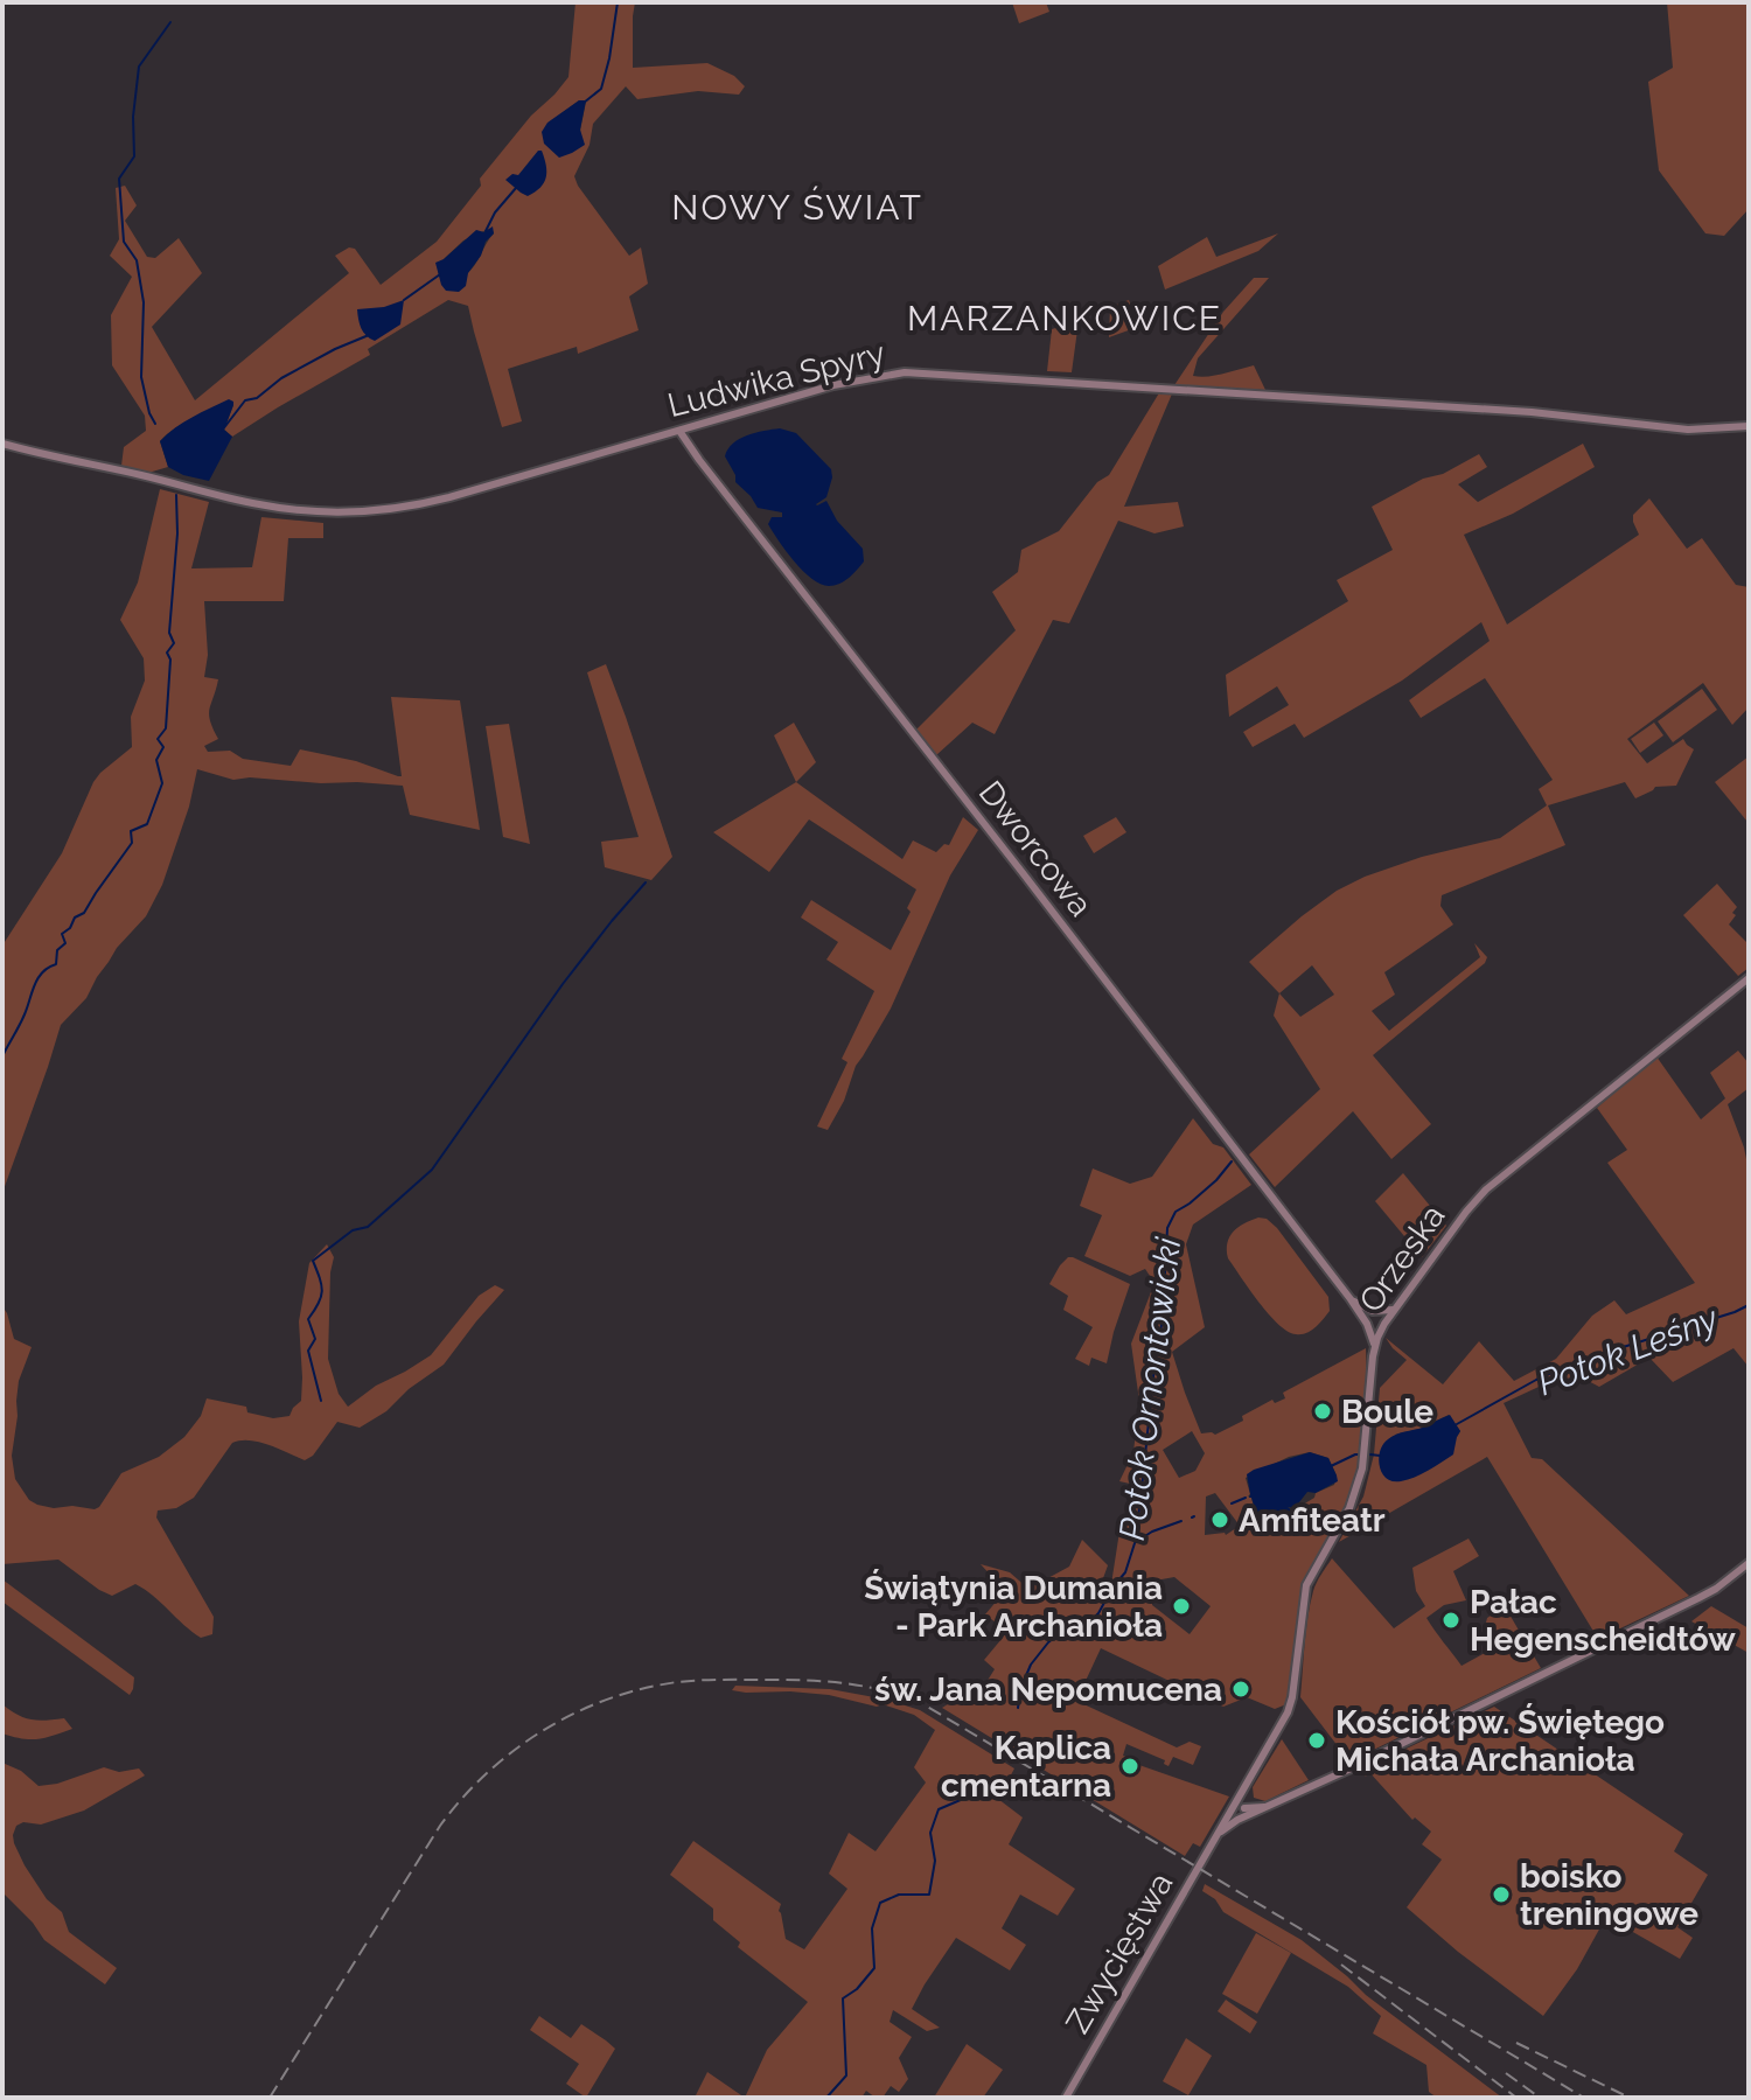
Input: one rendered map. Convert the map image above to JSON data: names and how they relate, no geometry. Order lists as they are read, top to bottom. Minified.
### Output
{"streets":{"street":["Ludwika Spyry","Dworcowa","Orzeska","Zwycięstwa"]},"crossings":[["Ludwika Spyry","Dworcowa"],["Dworcowa","Orzeska"],["Orzeska","Zwycięstwa"]],"districts":["NOWY ŚWIAT","MARZANKOWICE"],"water":["Potok Leśny","Potok Ornontowicki"],"places":["Boule","Amfiteatr","Świątynia Dumania - Park Archanioła","Pałac Hegenscheidtów","św. Jana Nepomucena","Kościół pw. Świętego Michała Archanioła","Kaplica cmentarna","boisko treningowe"]}
